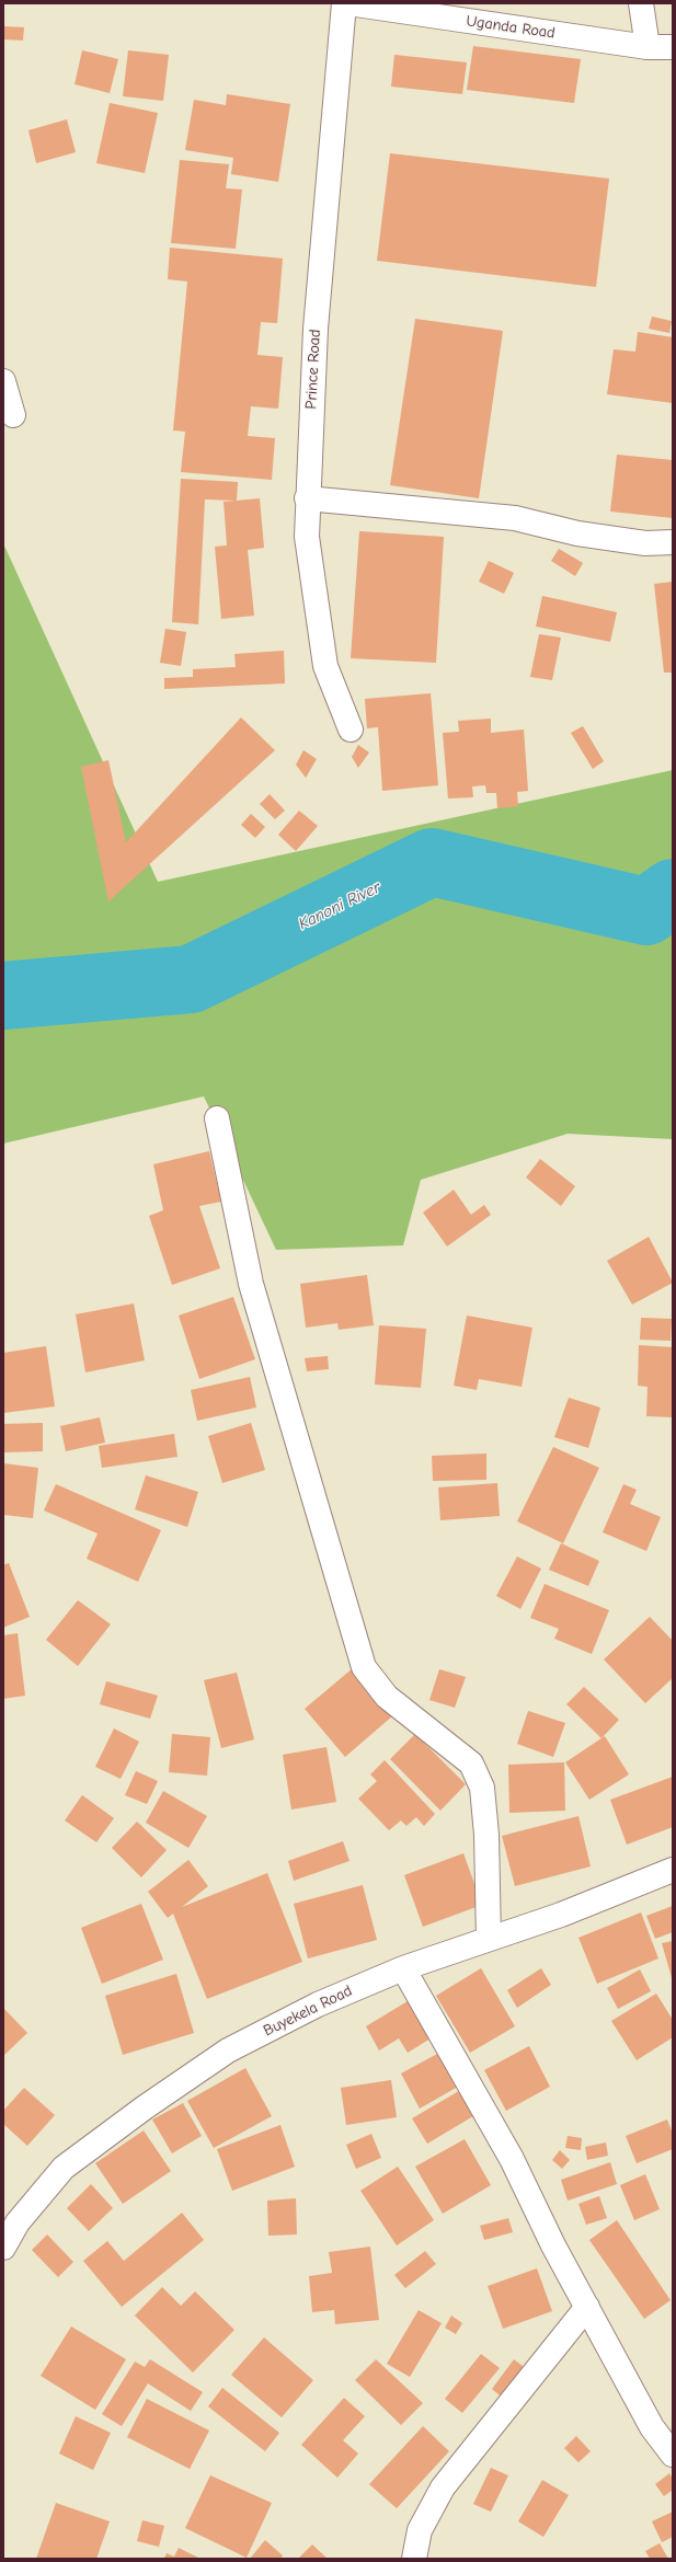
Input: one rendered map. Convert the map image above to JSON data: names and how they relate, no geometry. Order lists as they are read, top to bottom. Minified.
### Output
{"streets":{"street":["Uganda Road","Prince Road","Buyekela Road"]},"water":["Kanoni River"]}
